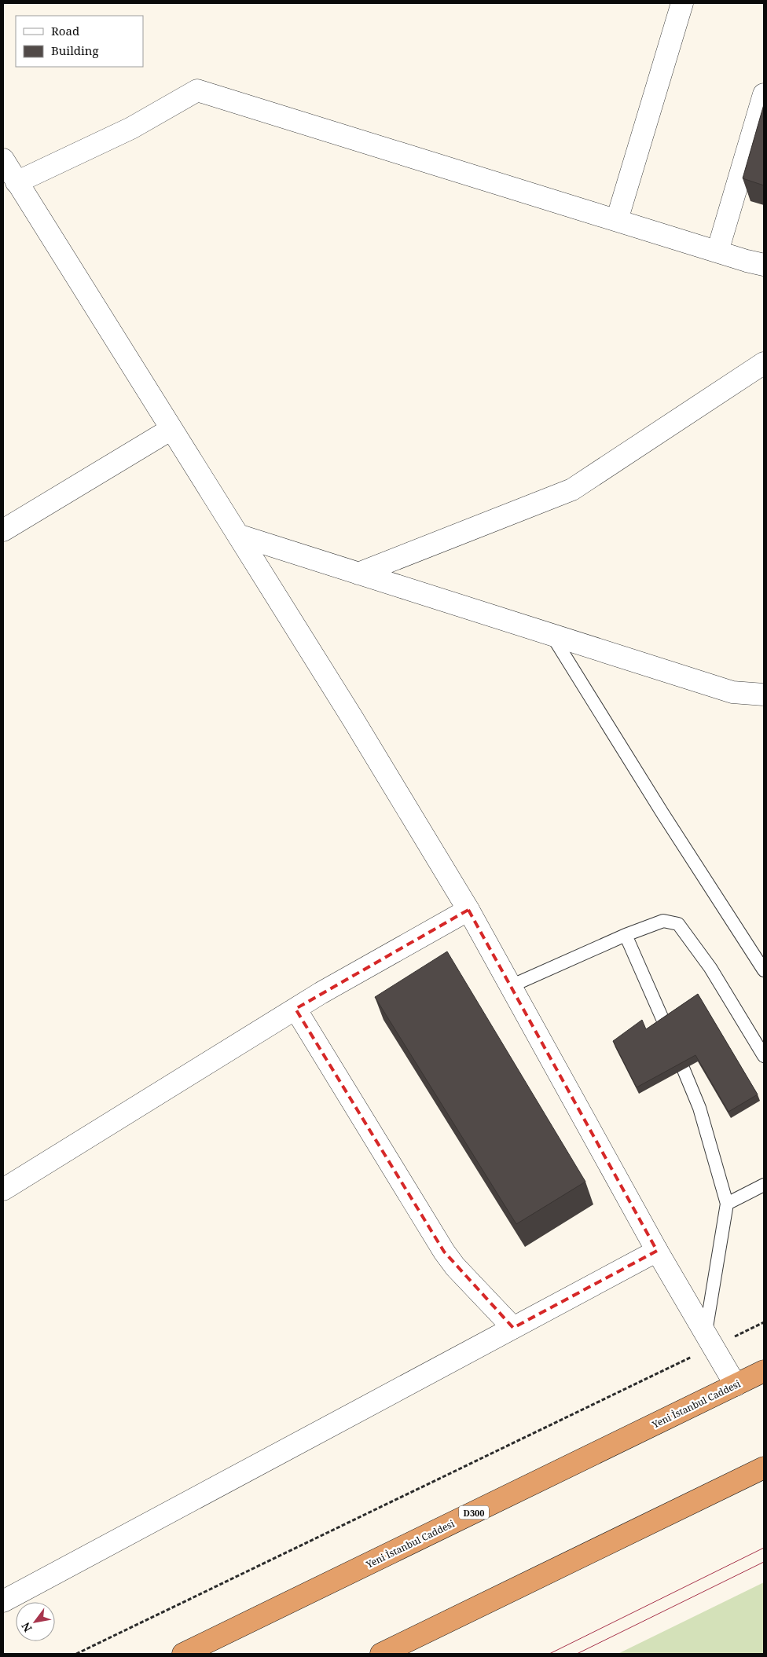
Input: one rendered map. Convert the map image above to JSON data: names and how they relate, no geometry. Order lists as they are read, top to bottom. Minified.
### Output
{"streets":{"highway":["Yeni İstanbul Caddesi","D300"]},"legend":["Road","Building"],"north":"bottom left"}
